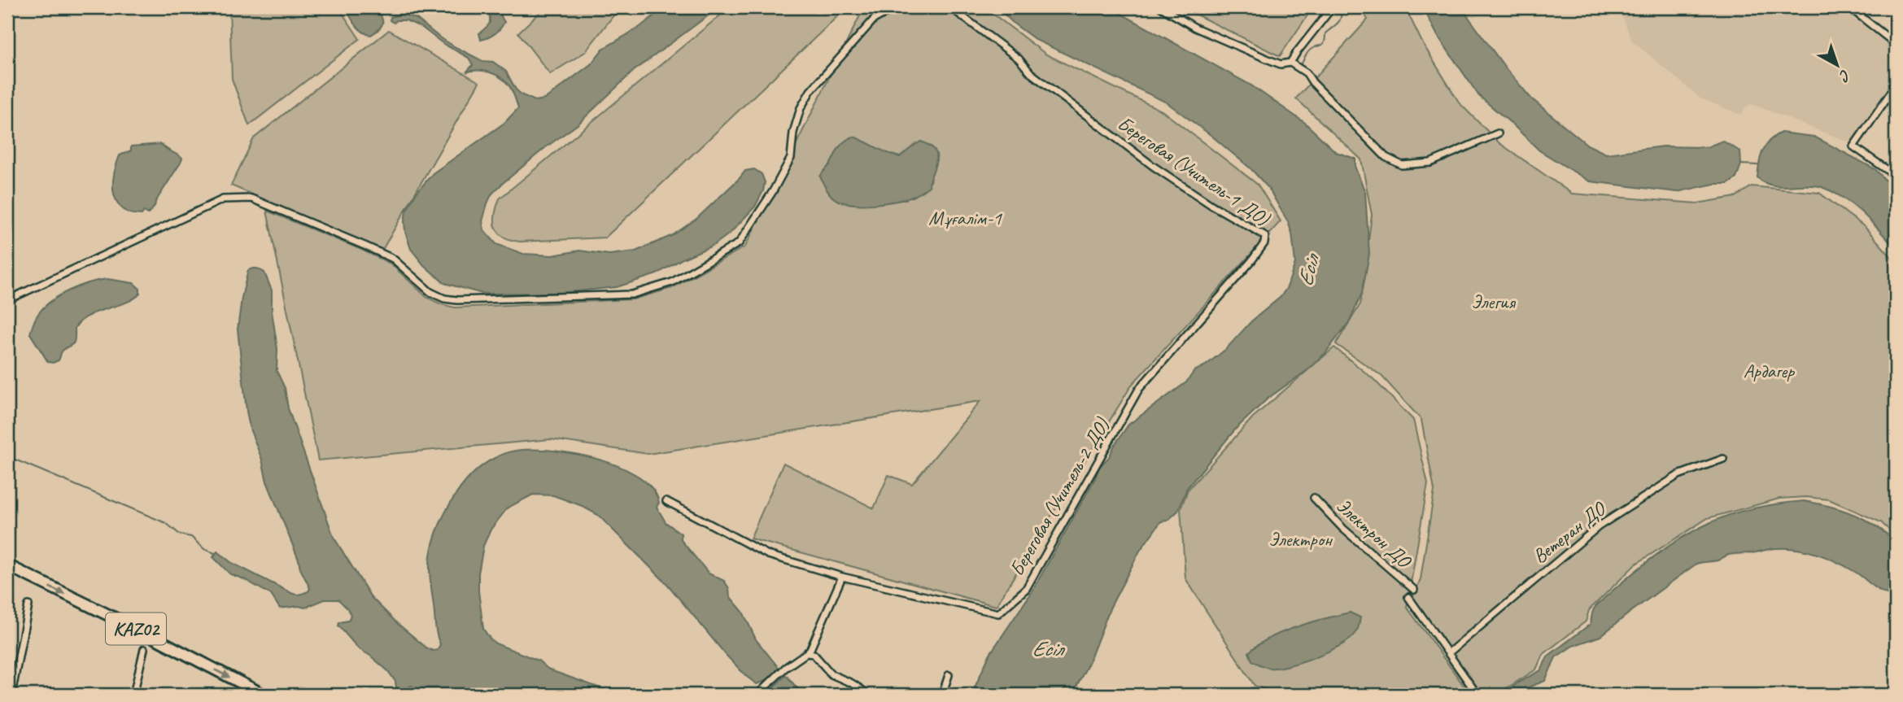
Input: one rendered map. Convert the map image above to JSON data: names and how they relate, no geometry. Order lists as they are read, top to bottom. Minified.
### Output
{"streets":{"highway":["KAZ02"],"street":["Береговая (Учитель-1 ДО)","Береговая (Учитель-2 ДО)","Электрон ДО","Ветеран ДО"]},"crossings":[["Береговая (Учитель-1 ДО)","Береговая (Учитель-2 ДО)"]],"water":["Есіл"],"parks":["Мұғалім-1","Элегия","Ардагер","Электрон"],"north":"bottom right"}
